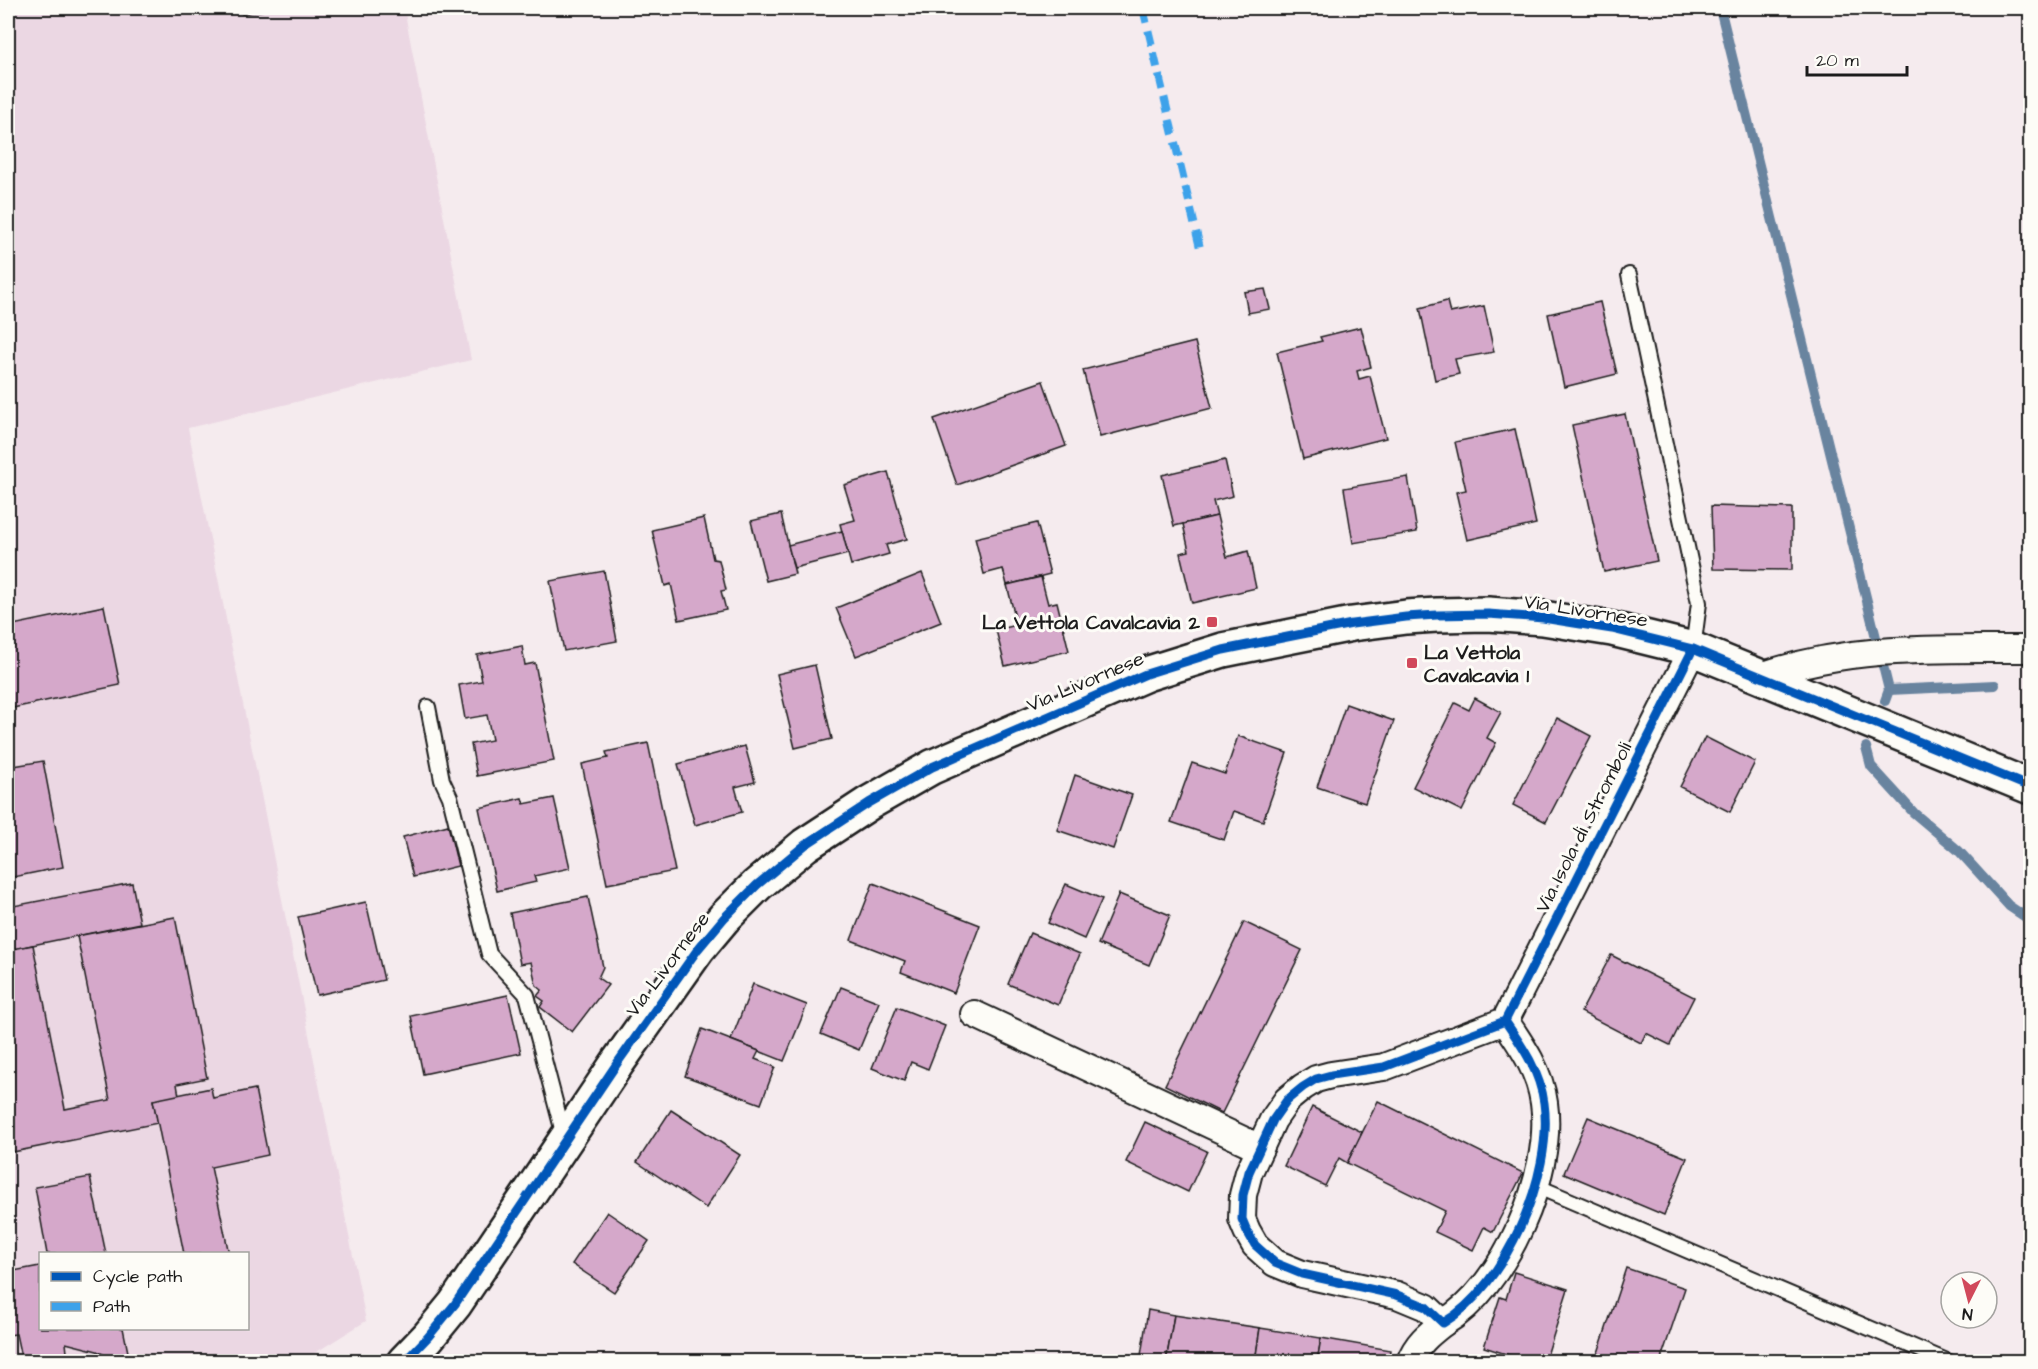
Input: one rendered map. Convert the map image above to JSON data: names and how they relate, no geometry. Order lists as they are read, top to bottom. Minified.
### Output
{"streets":{"street":["Via Livornese","Via Isola di Stromboli"]},"crossings":[["Via Livornese","Via Isola di Stromboli"]],"places":{"transit":["La Vettola Cavalcavia 2","La Vettola Cavalcavia 1"]},"legend":["Cycle path","Path"],"scale_bar":"20 m","north":"bottom"}
